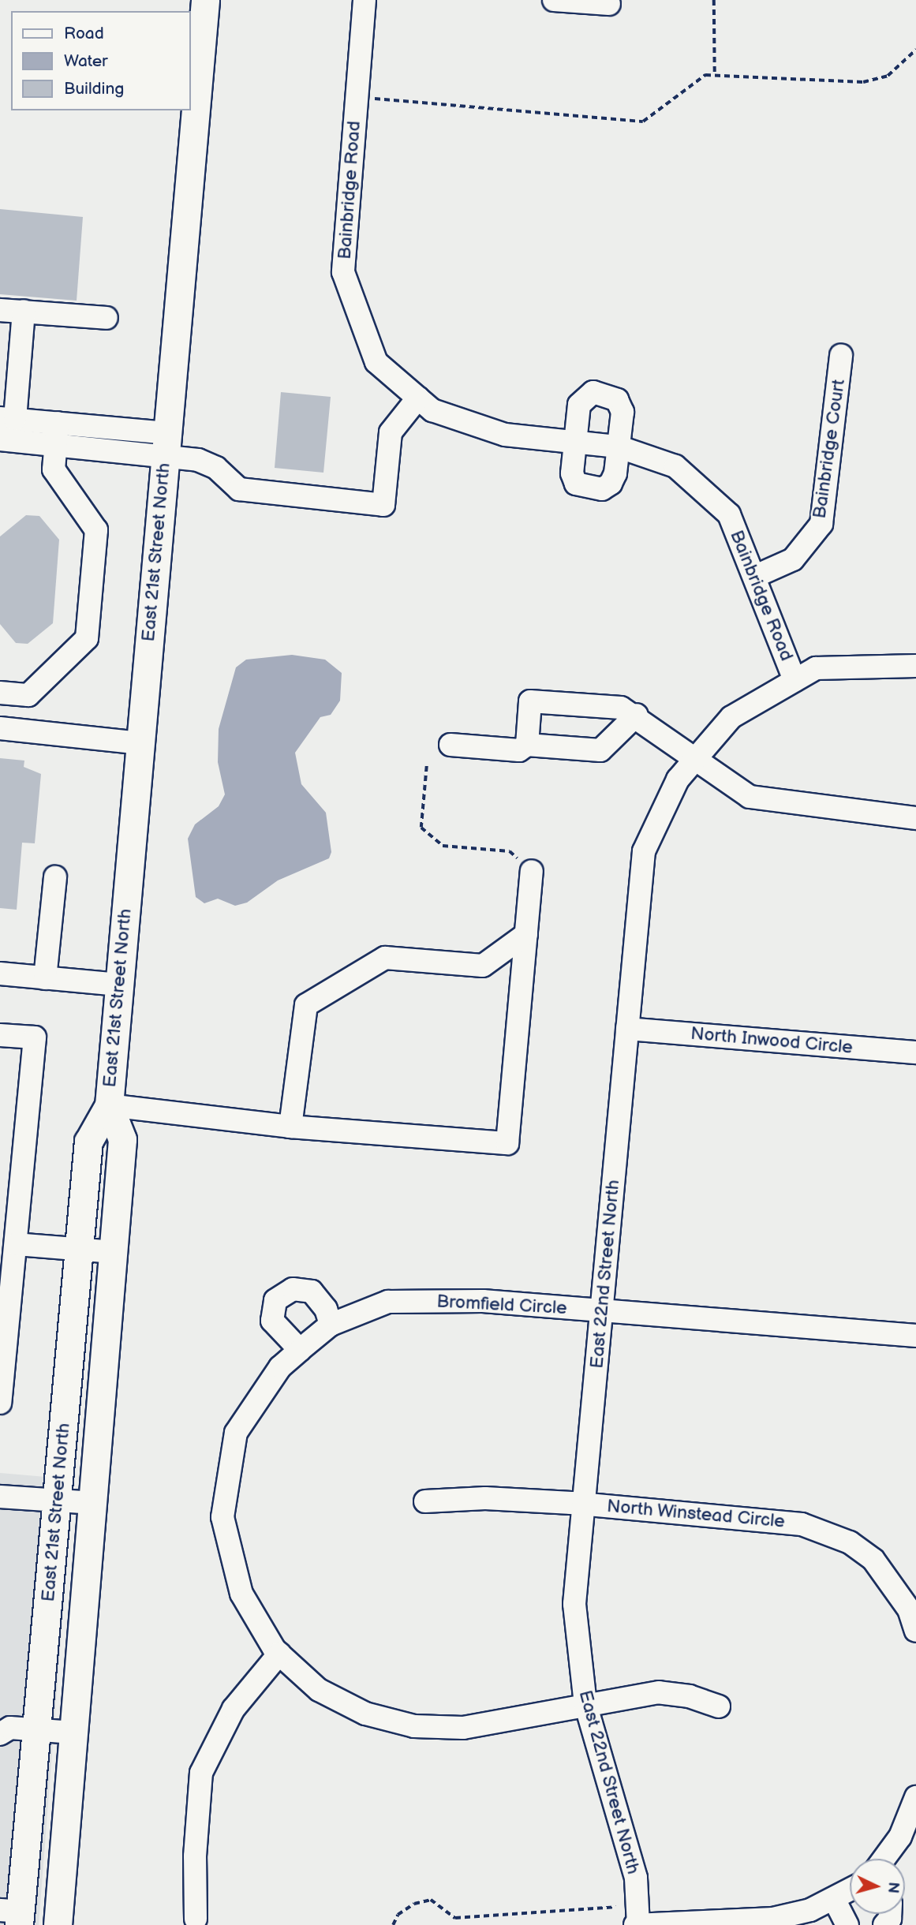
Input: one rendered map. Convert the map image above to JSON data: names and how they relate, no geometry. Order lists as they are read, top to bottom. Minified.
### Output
{"streets":{"main road":["East 21st Street North"],"street":["Bainbridge Road","Bainbridge Court","North Inwood Circle","East 22nd Street North","Bromfield Circle","North Winstead Circle"]},"crossings":[["Bainbridge Road","Bainbridge Court"],["Bainbridge Road","East 22nd Street North"],["North Inwood Circle","East 22nd Street North"],["East 22nd Street North","Bromfield Circle"],["East 22nd Street North","North Winstead Circle"]],"legend":["Road","Water","Building"],"north":"right"}
